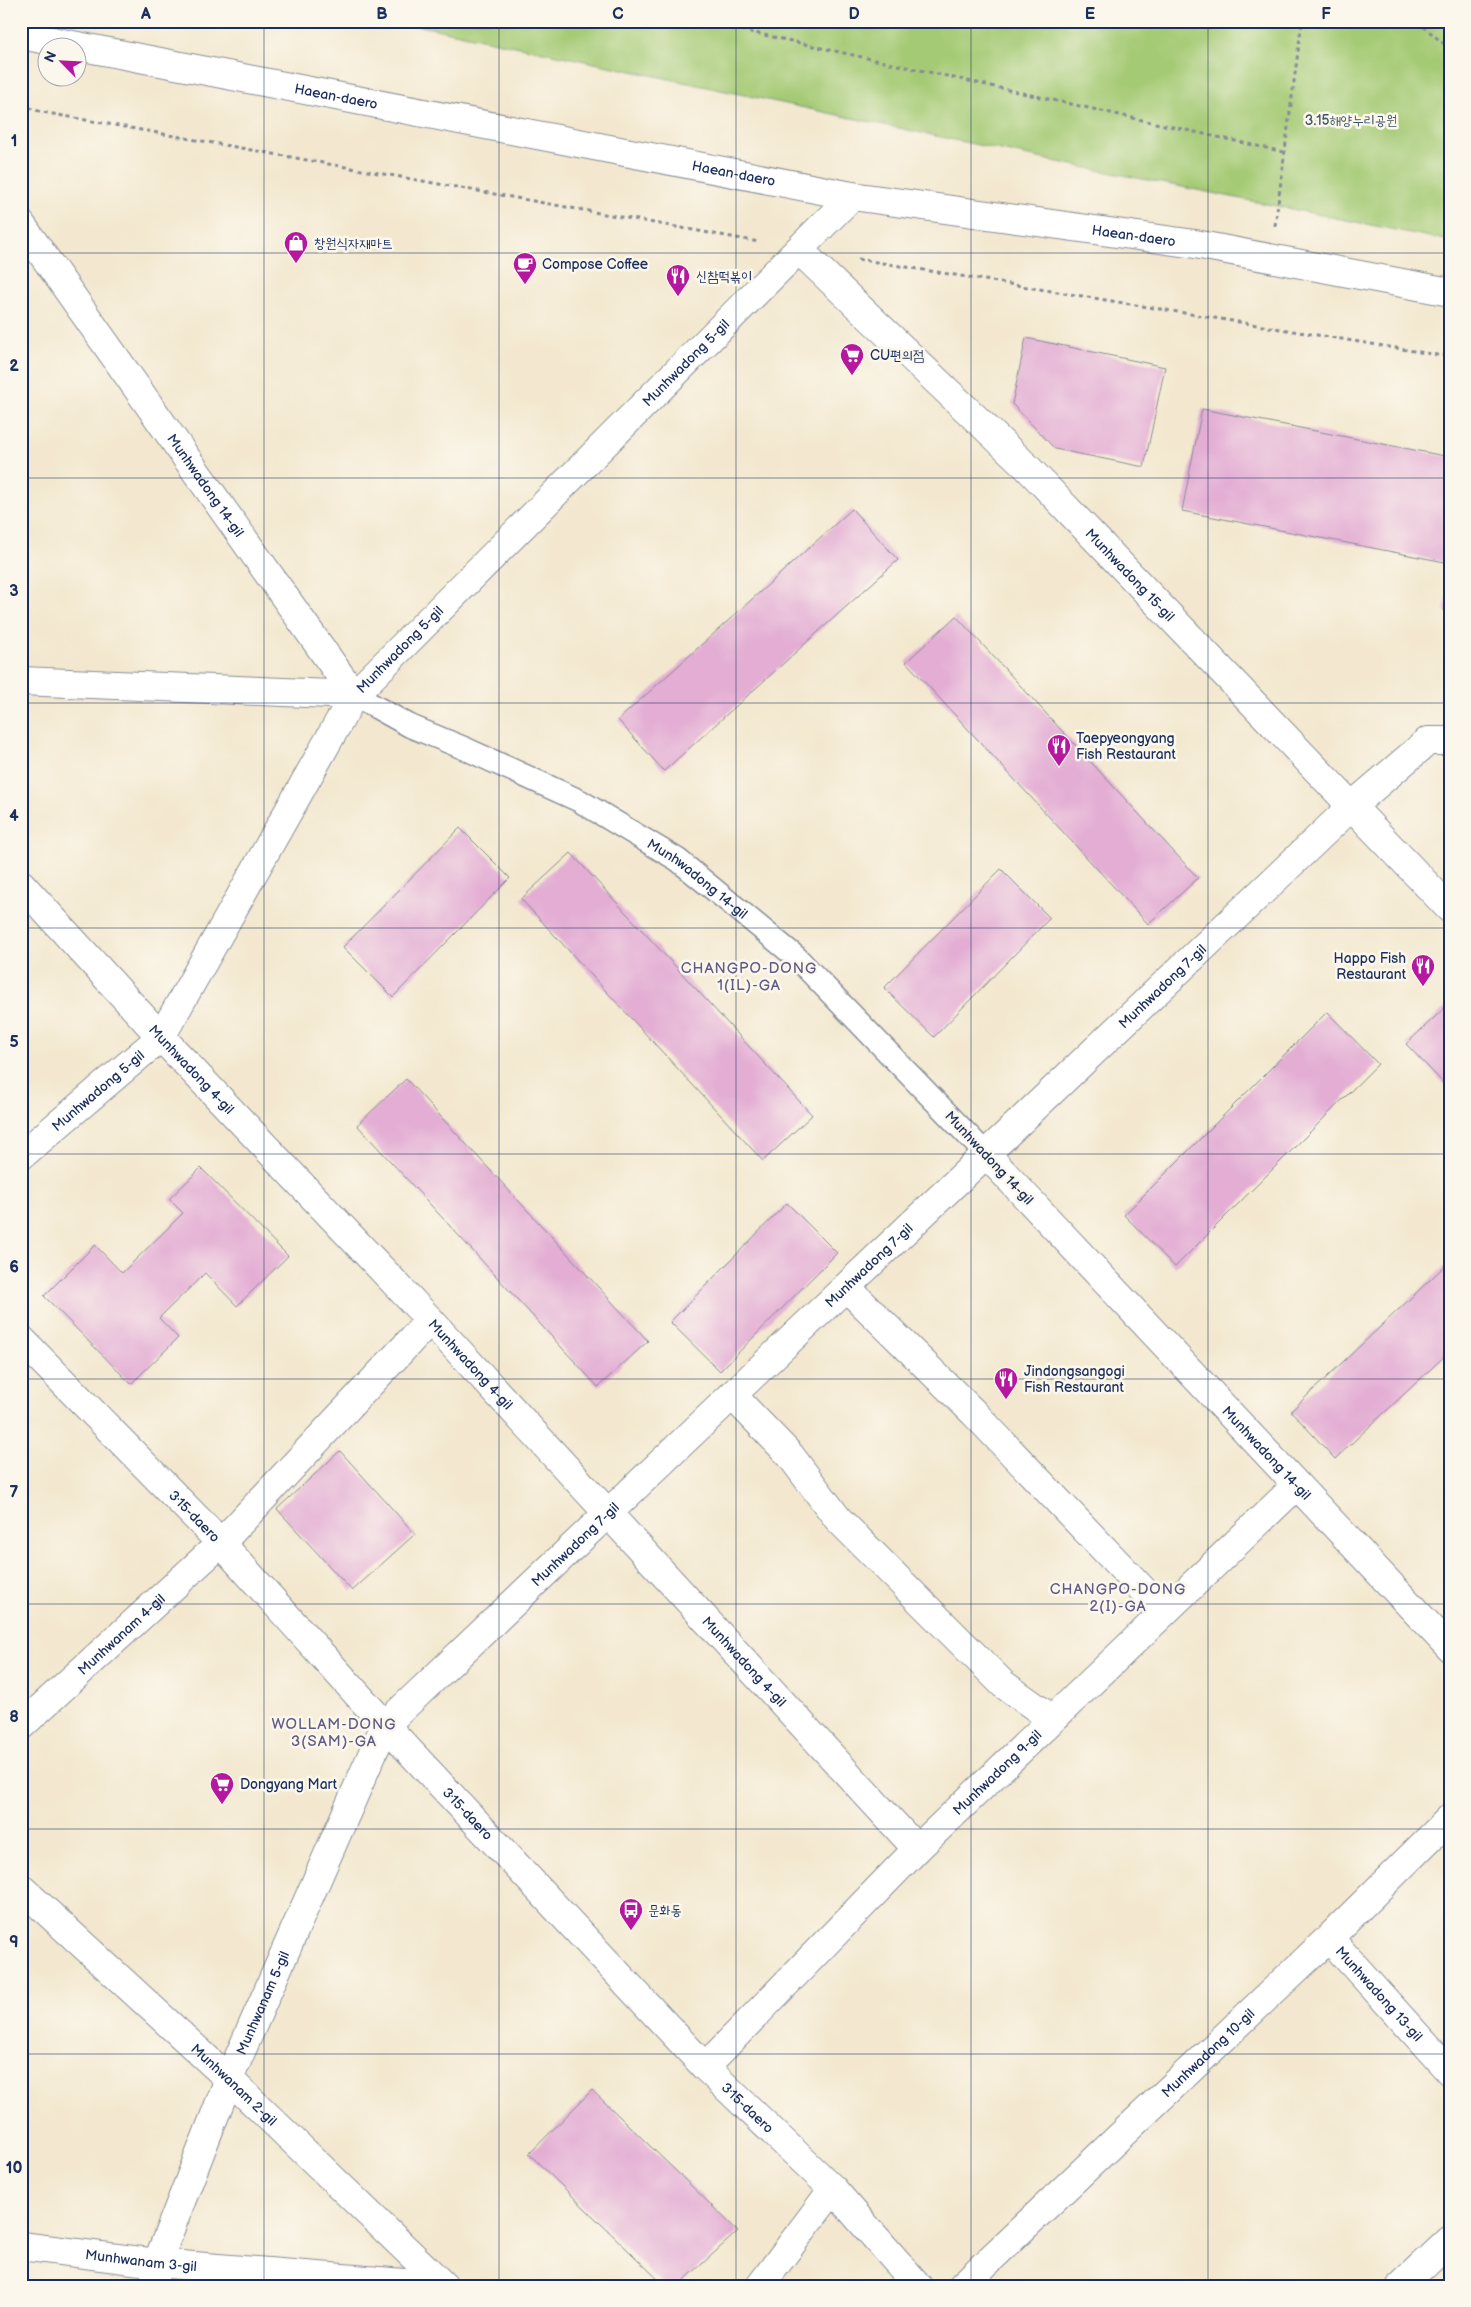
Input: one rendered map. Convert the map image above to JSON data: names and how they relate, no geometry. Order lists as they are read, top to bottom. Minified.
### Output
{"streets":{"street":["Haean-daero","Munhwadong 5-gil","Munhwadong 14-gil","Munhwadong 15-gil","Munhwadong 7-gil","Munhwadong 4-gil","3·15-daero","Munhwanam 4-gil","Munhwadong 9-gil","Munhwadong 13-gil","Munhwanam 5-gil","Munhwadong 10-gil","Munhwanam 2-gil","Munhwanam 3-gil"]},"crossings":[["Haean-daero","Munhwadong 5-gil"],["Munhwadong 5-gil","Munhwadong 14-gil"],["Munhwadong 5-gil","Munhwadong 15-gil"],["Munhwadong 5-gil","Munhwadong 4-gil"],["Munhwadong 14-gil","Munhwadong 7-gil"],["Munhwadong 14-gil","Munhwadong 9-gil"],["Munhwadong 15-gil","Munhwadong 7-gil"],["Munhwadong 7-gil","Munhwadong 4-gil"],["Munhwadong 7-gil","3·15-daero"],["Munhwadong 7-gil","Munhwanam 5-gil"],["Munhwadong 4-gil","Munhwanam 4-gil"],["Munhwadong 4-gil","Munhwadong 9-gil"],["3·15-daero","Munhwanam 4-gil"],["3·15-daero","Munhwadong 9-gil"],["3·15-daero","Munhwanam 5-gil"],["Munhwadong 13-gil","Munhwadong 10-gil"],["Munhwanam 5-gil","Munhwanam 2-gil"],["Munhwanam 5-gil","Munhwanam 3-gil"],["Munhwanam 2-gil","Munhwanam 3-gil"]],"districts":["CHANGPO-DONG 1(IL)-GA","CHANGPO-DONG 2(I)-GA","WOLLAM-DONG 3(SAM)-GA"],"parks":["3.15해양누리공원"],"places":{"shop":["창원식자재마트"],"cafe":["Compose Coffee"],"restaurant":["신참떡볶이","Taepyeongyang Fish Restaurant","Happo Fish Restaurant","Jindongsangogi Fish Restaurant"],"supermarket":["CU편의점","Dongyang Mart"],"bus stop":["문화동"]},"north":"top left","grid":{"columns":["A","B","C","D","E","F"],"rows":["1","2","3","4","5","6","7","8","9","10"]}}
